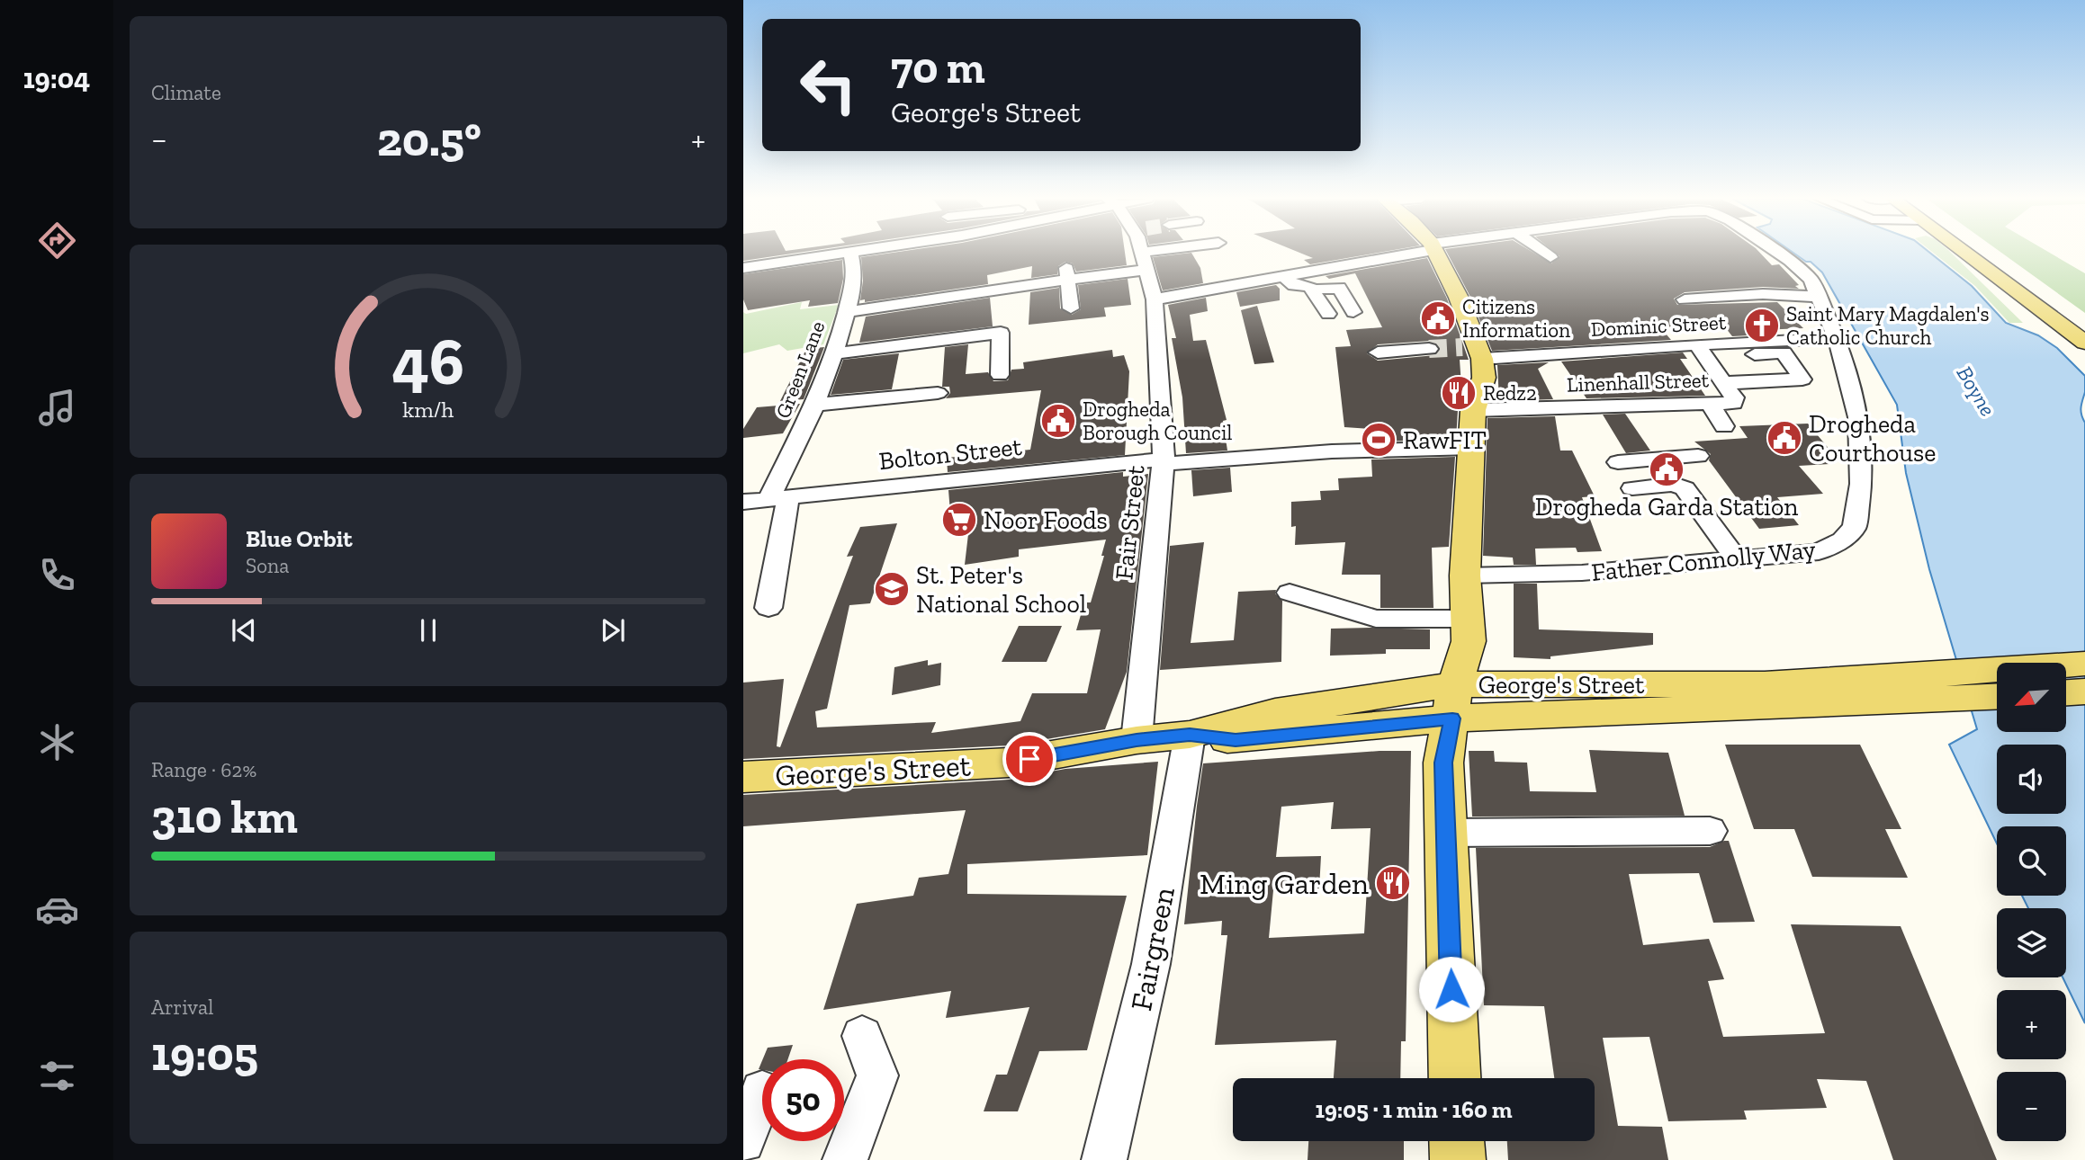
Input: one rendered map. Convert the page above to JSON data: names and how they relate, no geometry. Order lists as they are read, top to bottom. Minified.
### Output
{"streets":{"main road":["George's Street"],"street":["Dominic Street","Green Lane","Linenhall Street","Bolton Street","Fair Street","Father Connolly Way","Fairgreen"]},"crossings":[["Dominic Street","Linenhall Street"],["Dominic Street","Father Connolly Way"],["Green Lane","Bolton Street"],["Bolton Street","Fair Street"],["Fair Street","George's Street"],["George's Street","Fairgreen"]],"water":["Boyne"],"places":{"public building":["Citizens Information","Drogheda Borough Council","Drogheda Courthouse","Drogheda Garda Station"],"church":["Saint Mary Magdalen's Catholic Church"],"restaurant":["Redz2","Ming Garden"],"sports":["RawFIT"],"supermarket":["Noor Foods"],"school or university":["St. Peter's National School"]},"north":"bottom left","page":{"tabs":"19:04","tile":["Climate",["Range · 62%","310 km"],["Arrival","19:05"]],"turn":["70 m","George's Street"],"heat":["−","20.5°","+"],"song":["Blue Orbit","Sona"],"map_buttons":["+","−"],"limit":"50","trip":"19:05 · 1 min · 160 m","gauge":["46","km/h"]}}
